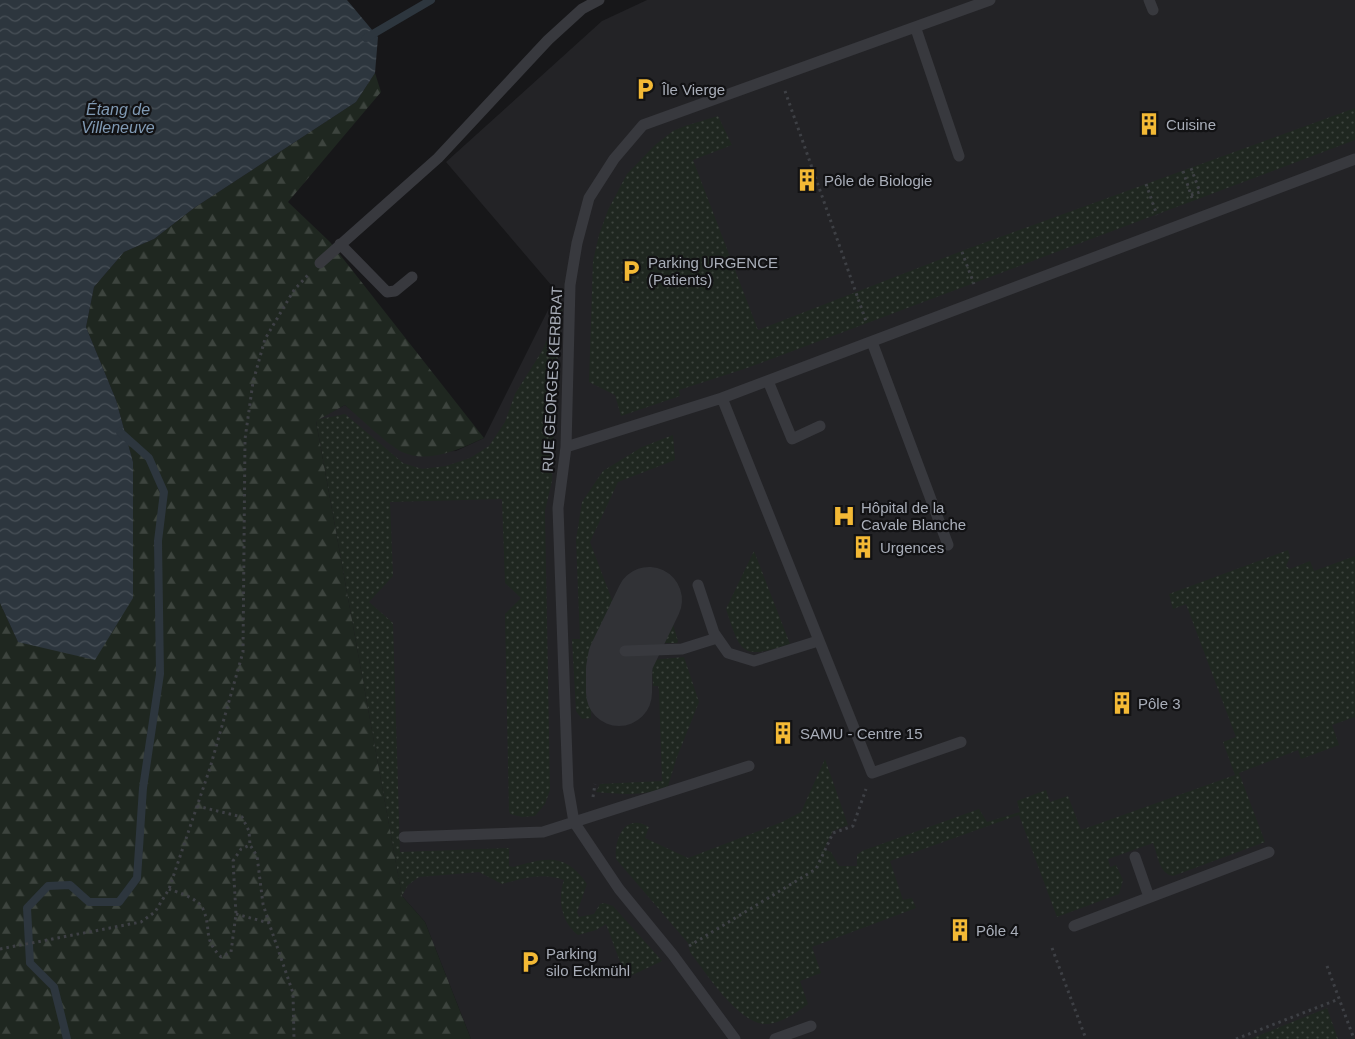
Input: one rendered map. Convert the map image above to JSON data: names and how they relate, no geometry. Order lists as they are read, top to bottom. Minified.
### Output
{"streets":{"lane":["RUE GEORGES KERBRAT"]},"water":["Étang de Villeneuve"],"places":{"parking":["Île Vierge","Parking URGENCE (Patients)","Parking silo Eckmühl"],"building":["Cuisine","Pôle de Biologie","Urgences","Pôle 3","SAMU - Centre 15","Pôle 4"],"hospital":["Hôpital de la Cavale Blanche"]}}
